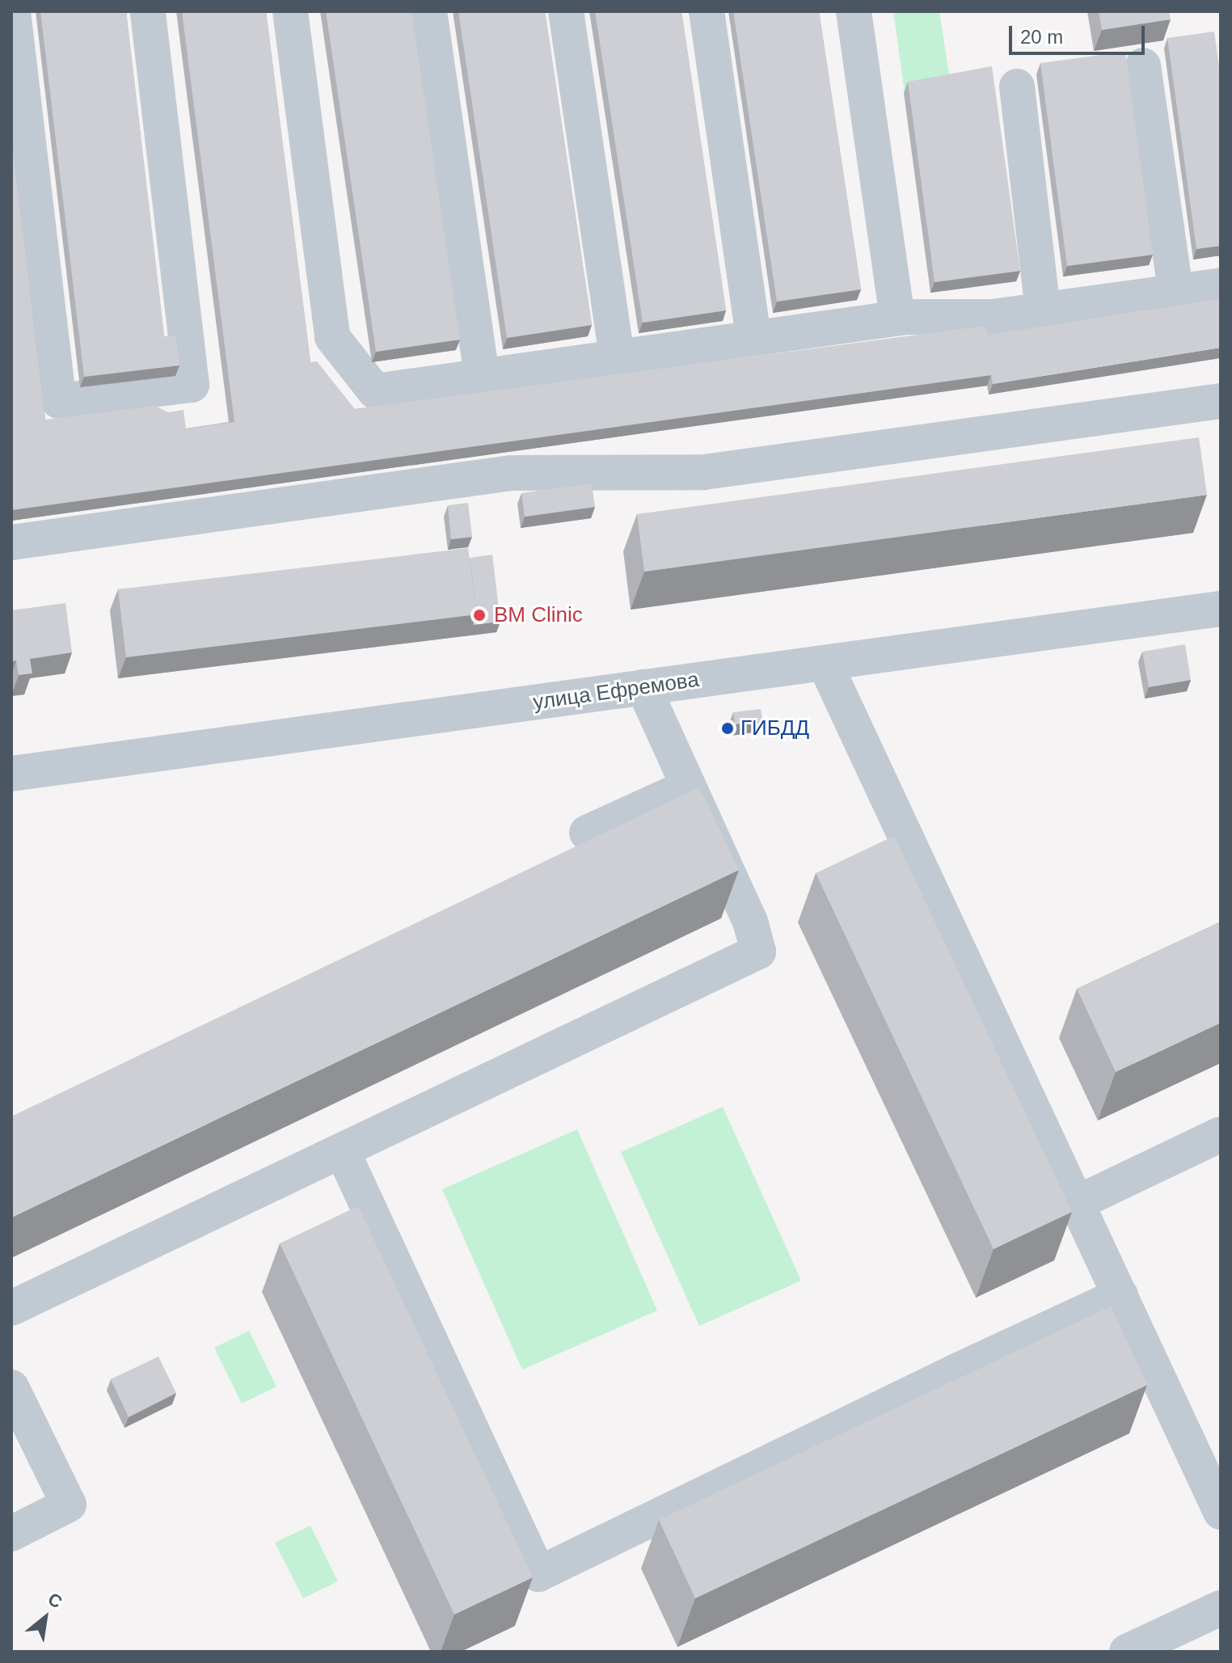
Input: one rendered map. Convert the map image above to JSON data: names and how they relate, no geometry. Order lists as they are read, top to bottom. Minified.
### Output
{"streets":{"street":["улица Ефремова"]},"places":["BM Clinic","ГИБДД"],"scale_bar":"20 m","north":"top right"}
